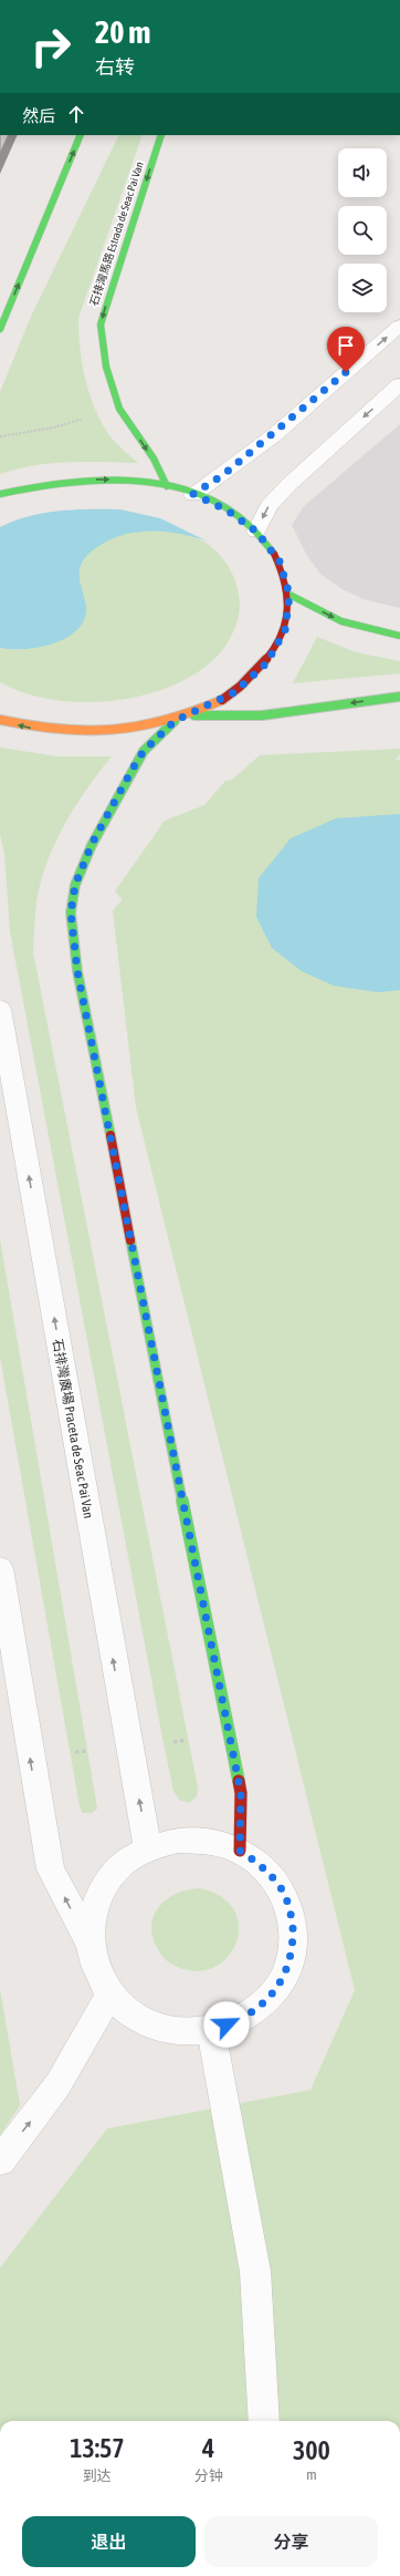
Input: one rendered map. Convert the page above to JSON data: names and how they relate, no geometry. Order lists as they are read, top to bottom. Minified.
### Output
{"streets":{"main road":["石排灣馬路 Estrada de Seac Pai Van"],"street":["石排灣廣場 Praceta de Seac Pai Van"]},"page":{"turn":["20 m","右转"],"then":"然后","eta":["13:57","到达","4","分钟","300","m"],"buttons":["退出","分享"]}}
